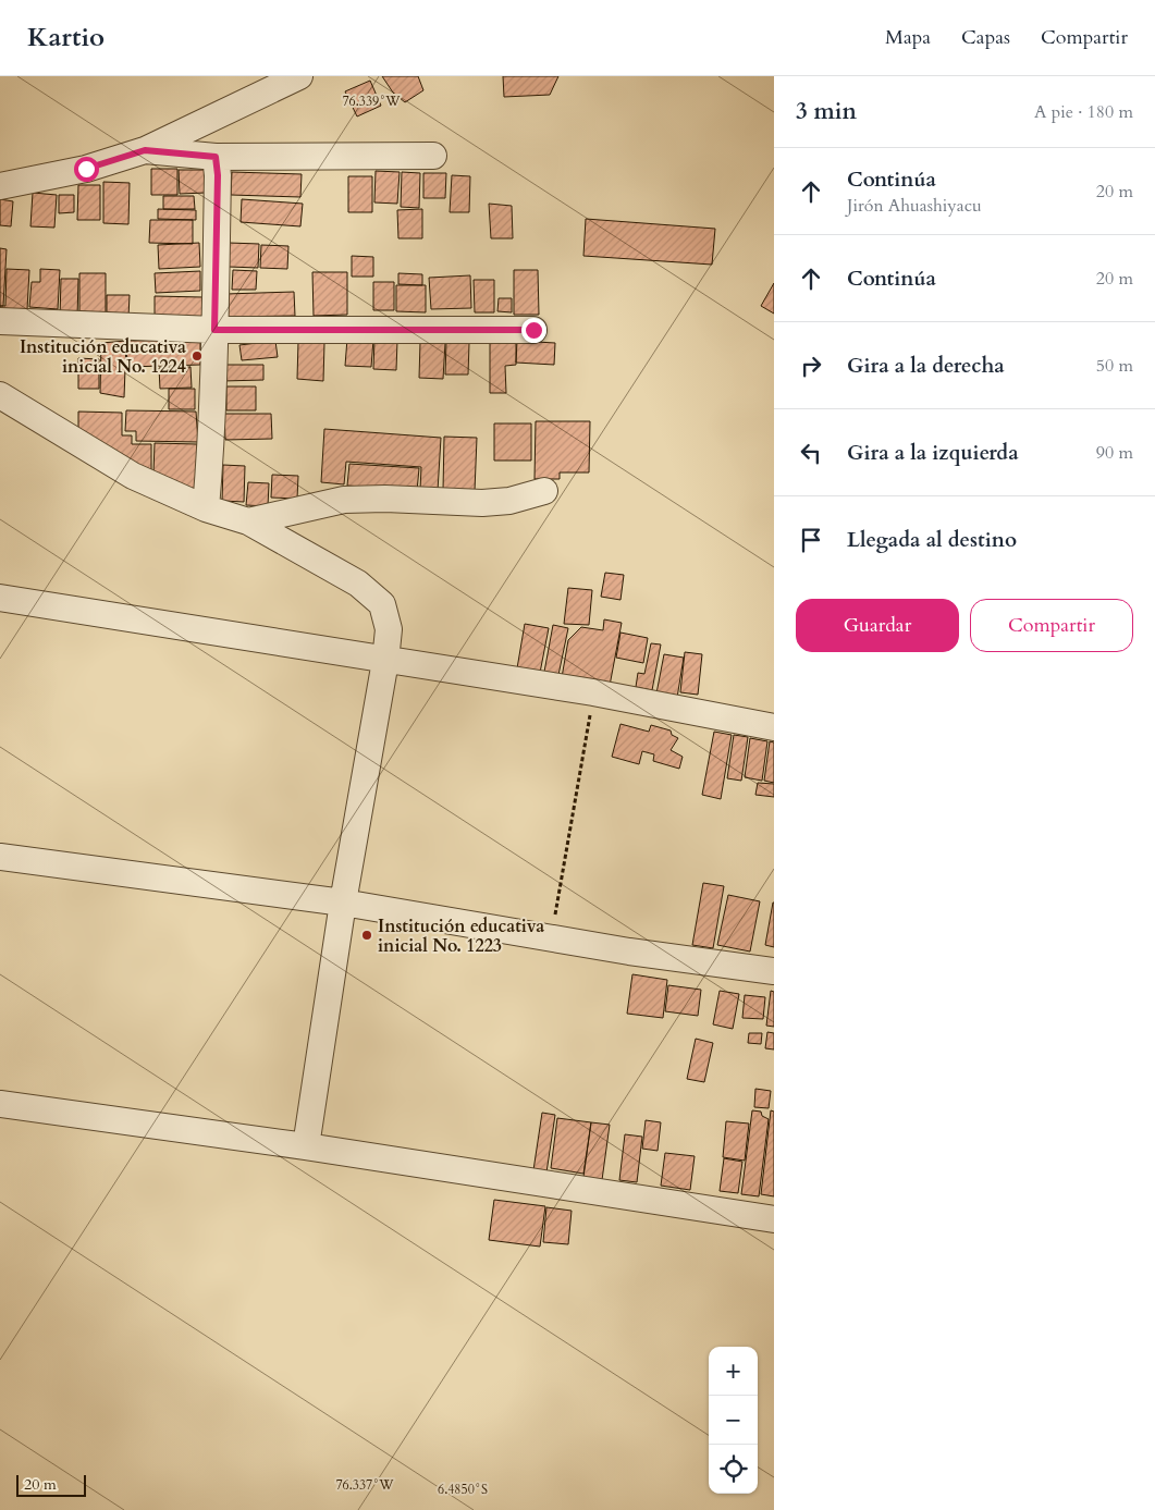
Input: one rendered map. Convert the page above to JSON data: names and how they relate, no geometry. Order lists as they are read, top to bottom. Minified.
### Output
{"places":["Institución educativa inicial No. 1224","Institución educativa inicial No. 1223"],"scale_bar":"20 m","page":{"header":"Kartio","nav":["Mapa","Capas","Compartir"],"heading":["3 min","A pie · 180 m"],"list":[["Continúa","Jirón Ahuashiyacu","20 m"],["Continúa","20 m"],["Gira a la derecha","50 m"],["Gira a la izquierda","90 m"],"Llegada al destino"],"buttons":["Guardar","Compartir"],"map_buttons":["+","−"],"scale":"20 m"},"coordinates":["76.339°W","76.337°W","6.4850°S"]}
